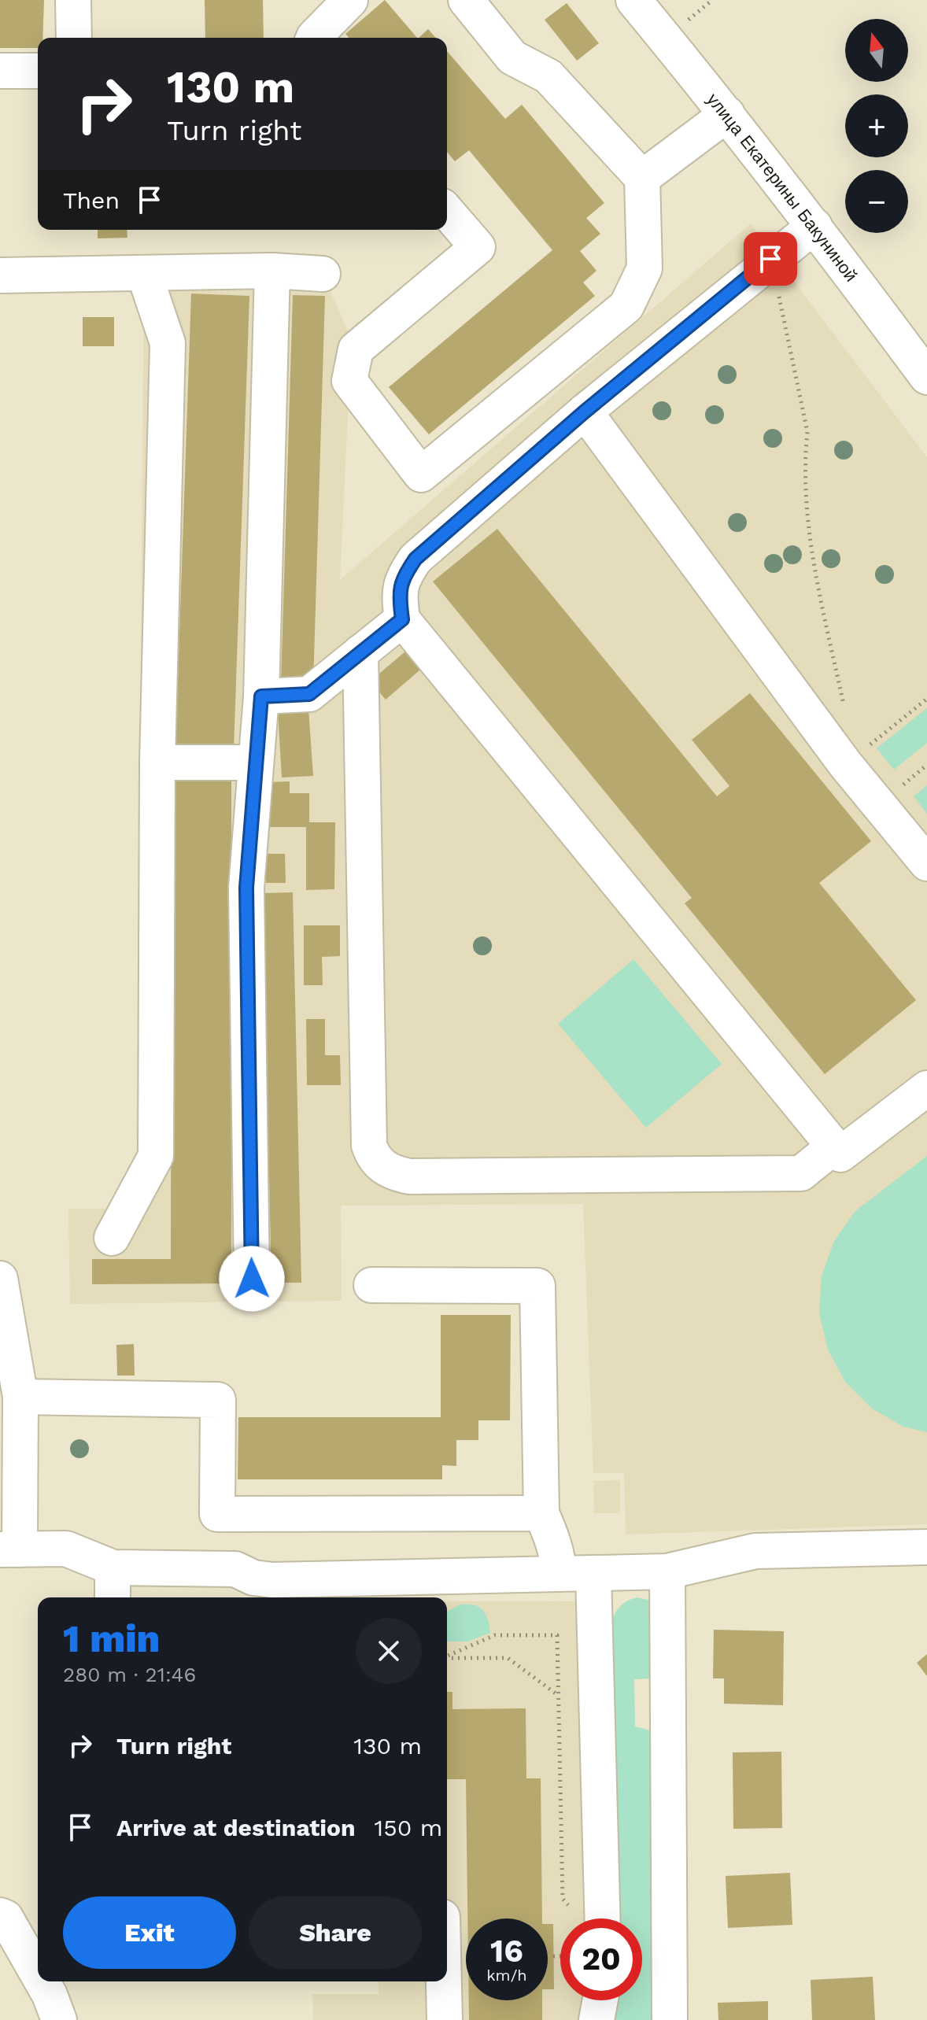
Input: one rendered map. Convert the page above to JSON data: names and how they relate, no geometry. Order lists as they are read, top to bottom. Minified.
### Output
{"streets":{"street":["улица Екатерины Бакуниной"]},"north":"top","page":{"map_buttons":["+","−"],"turn":["130 m","Turn right"],"then":"Then","heading":["1 min","280 m · 21:46"],"list":[{"name":"Turn right","value":"130 m"},{"name":"Arrive at destination","value":"150 m"}],"buttons":["Exit","Share"],"speed":"16 km/h","limit":"20"}}
